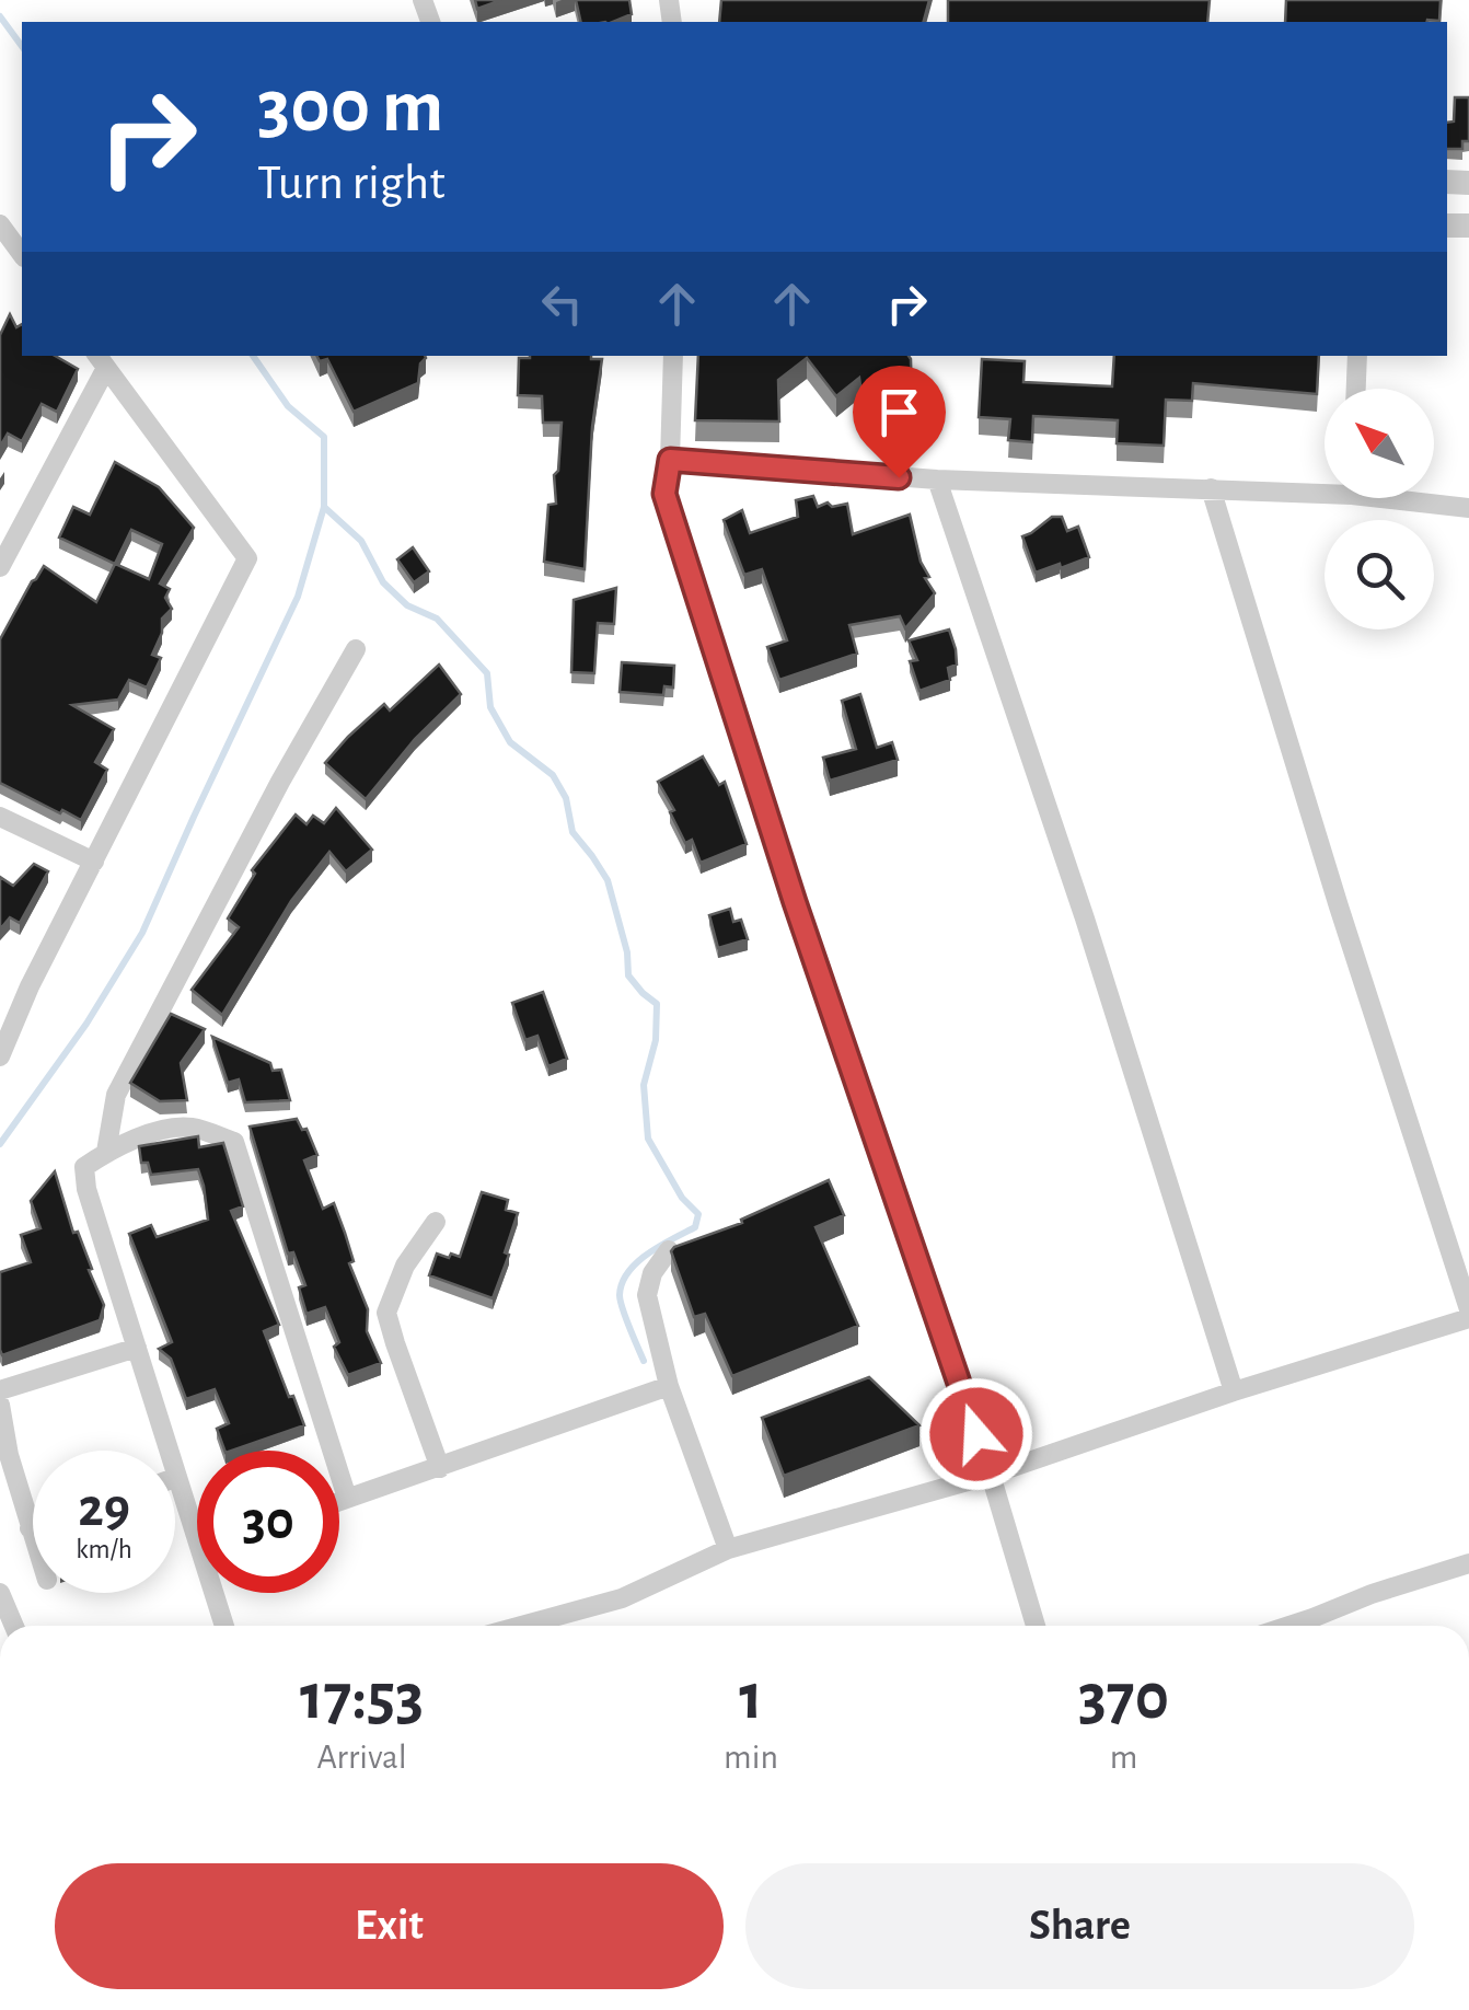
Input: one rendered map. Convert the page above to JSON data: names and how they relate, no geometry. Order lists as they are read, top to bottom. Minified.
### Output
{"north":"top left","page":{"turn":["300 m","Turn right"],"speed":"29 km/h","limit":"30","eta":["17:53","Arrival","1","min","370","m"],"buttons":["Exit","Share"]}}
